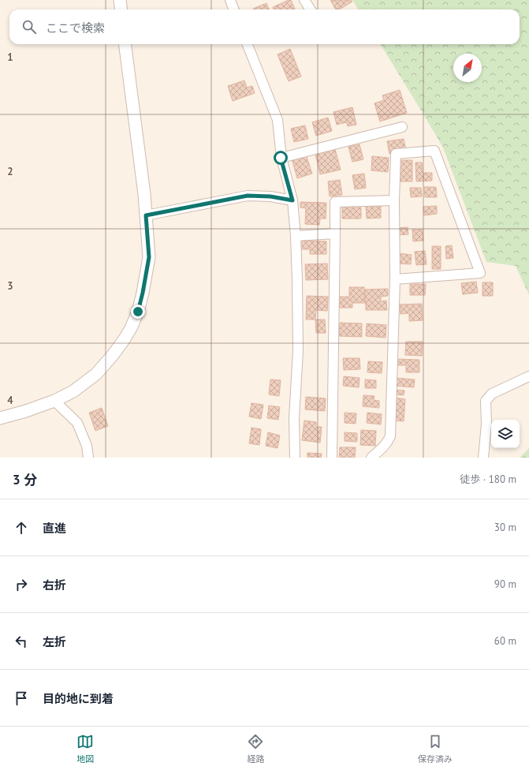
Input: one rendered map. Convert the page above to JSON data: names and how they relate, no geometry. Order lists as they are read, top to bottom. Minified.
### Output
{"north":"top right","page":{"search":"ここで検索","heading":["3 分","徒歩 · 180 m"],"list":[["直進","30 m"],["右折","90 m"],["左折","60 m"],"目的地に到着"],"nav":["地図","経路","保存済み"]},"grid":{"rows":["1","2","3","4"]}}
